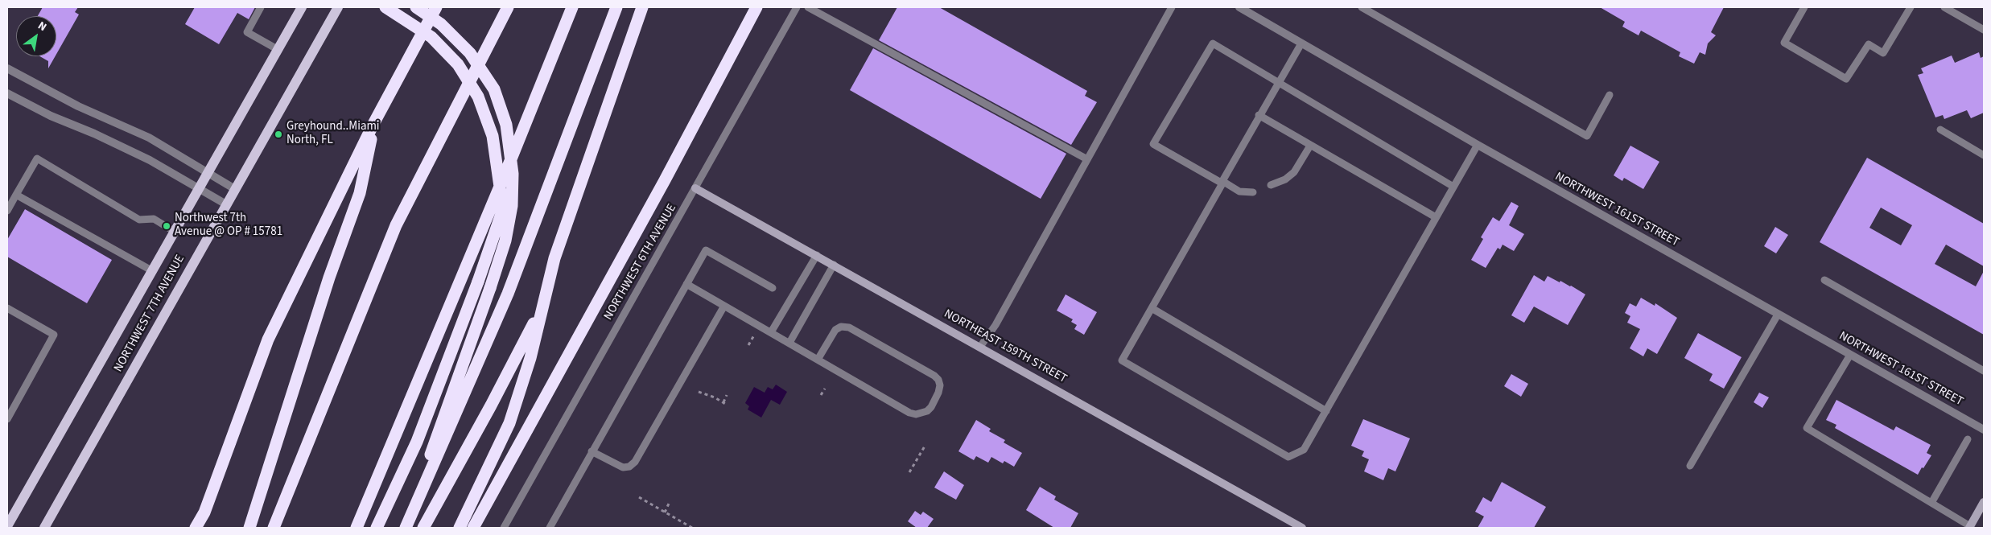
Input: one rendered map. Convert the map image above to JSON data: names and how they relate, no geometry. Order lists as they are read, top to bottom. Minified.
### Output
{"streets":{"main road":["NORTHWEST 7TH AVENUE"],"street":["NORTHWEST 161ST STREET","NORTHEAST 159TH STREET"],"lane":["NORTHWEST 6TH AVENUE"]},"crossings":[["NORTHWEST 6TH AVENUE","NORTHEAST 159TH STREET"]],"places":["Greyhound..Miami North, FL","Northwest 7th Avenue @ OP # 15781"],"north":"top right"}
